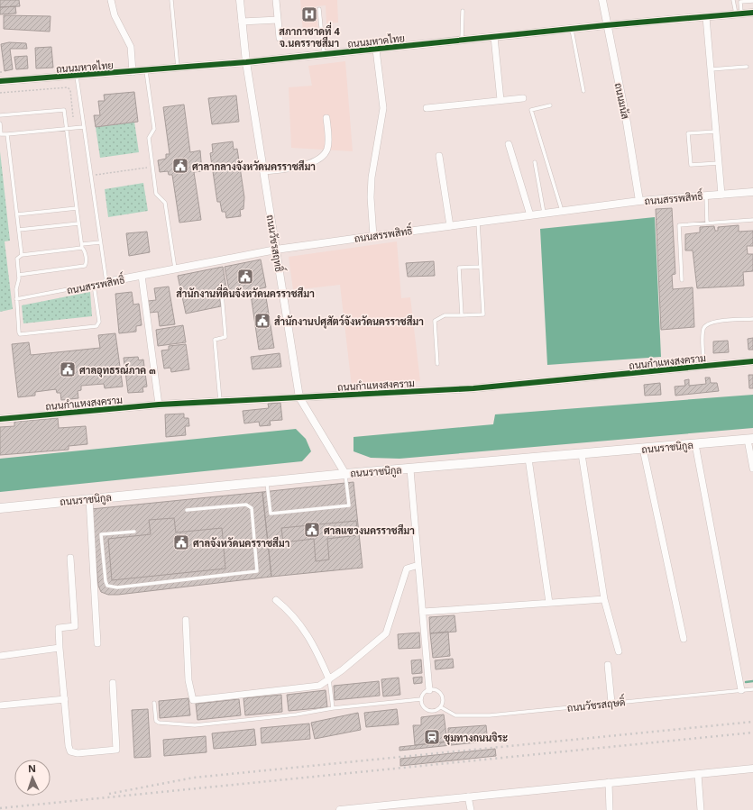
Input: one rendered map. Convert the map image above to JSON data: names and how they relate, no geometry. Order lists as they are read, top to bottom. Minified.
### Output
{"streets":{"main road":["ถนนราชนิกูล"],"street":["ถนนมหาดไทย","ถนนมนัส","ถนนสรรพสิทธิ์","ถนนวัชรสฤทธิ์","ถนนกำแหงสงคราม"],"lane":["ถนนวัชรสฤษดิ์"]},"crossings":[["ถนนมหาดไทย","ถนนมนัส"],["ถนนมหาดไทย","ถนนวัชรสฤทธิ์"],["ถนนมนัส","ถนนสรรพสิทธิ์"],["ถนนสรรพสิทธิ์","ถนนวัชรสฤทธิ์"],["ถนนวัชรสฤทธิ์","ถนนกำแหงสงคราม"],["ถนนวัชรสฤทธิ์","ถนนราชนิกูล"]],"places":{"hospital":["สภากาชาดที่ 4 จ.นครราชสีมา"],"public building":["ศาลากลางจังหวัดนครราชสีมา","สำนักงานที่ดินจังหวัดนครราชสีมา","สำนักงานปศุสัตว์จังหวัดนครราชสีมา","ศาลอุทธรณ์ภาค ๓","ศาลแขวงนครราชสีมา","ศาลจังหวัดนครราชสีมา"],"station":["ชุมทางถนนจิระ"]},"north":"top"}
